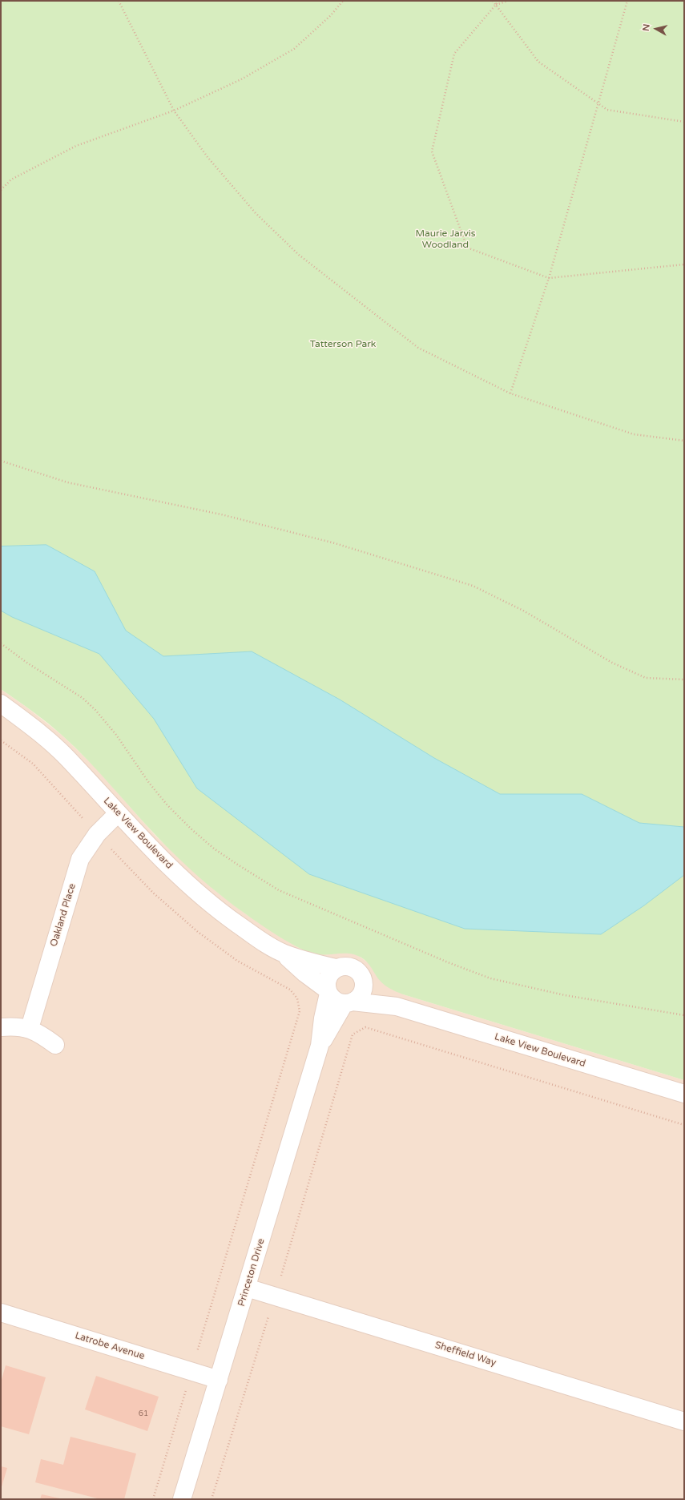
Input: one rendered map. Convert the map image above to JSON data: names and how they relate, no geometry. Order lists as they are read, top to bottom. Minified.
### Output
{"streets":{"street":["Lake View Boulevard","Oakland Place","Princeton Drive","Latrobe Avenue","Sheffield Way"]},"crossings":[["Lake View Boulevard","Oakland Place"],["Lake View Boulevard","Princeton Drive"],["Princeton Drive","Latrobe Avenue"],["Princeton Drive","Sheffield Way"]],"parks":["Maurie Jarvis Woodland","Tatterson Park"],"house_numbers":["61"],"north":"left"}
